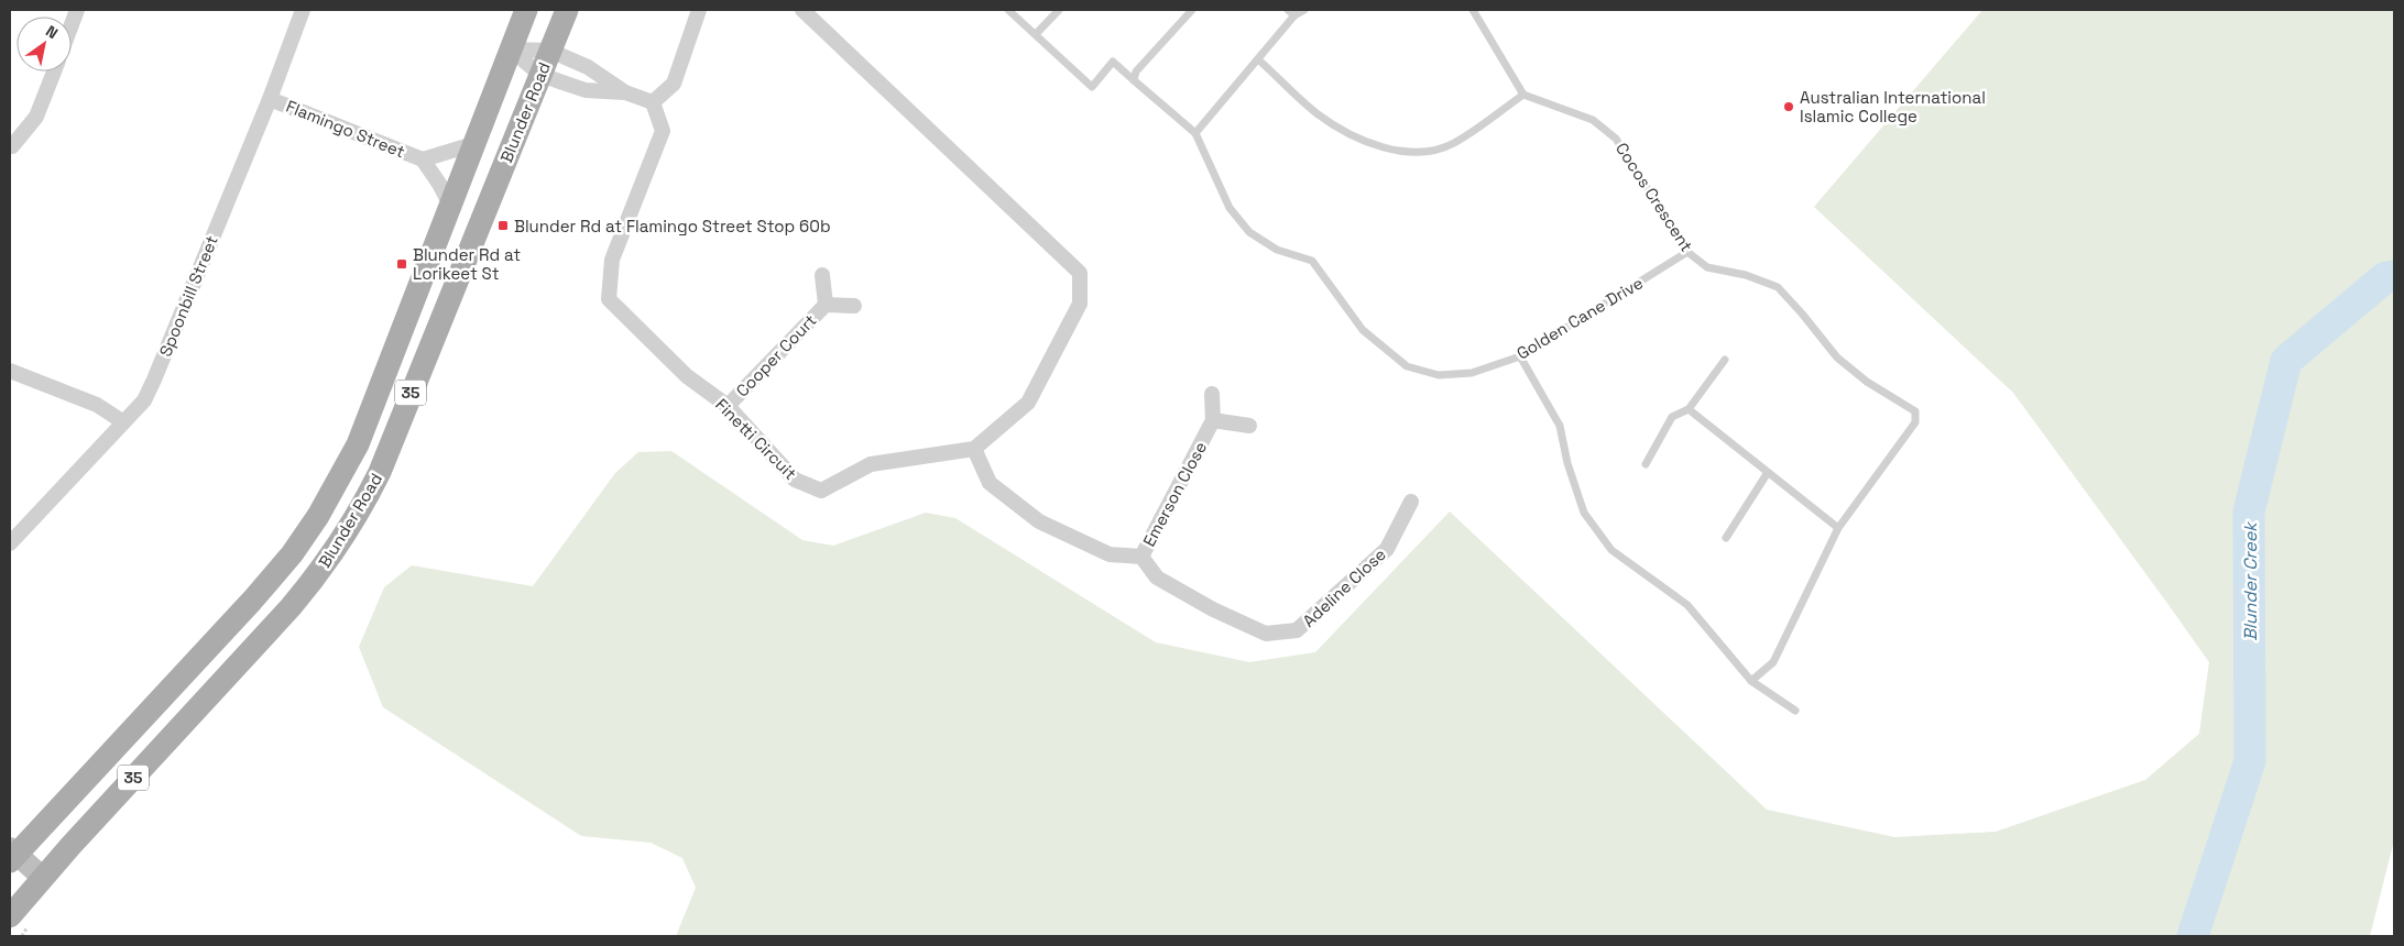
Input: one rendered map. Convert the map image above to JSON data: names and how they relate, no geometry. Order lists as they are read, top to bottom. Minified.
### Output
{"streets":{"main road":["Blunder Road","35"],"street":["Flamingo Street","Spoonbill Street","Cooper Court","Finetti Circuit","Emerson Close","Adeline Close"],"lane":["Cocos Crescent","Golden Cane Drive"]},"crossings":[["Blunder Road","Flamingo Street"],["Flamingo Street","Spoonbill Street"],["Cocos Crescent","Golden Cane Drive"],["Cooper Court","Finetti Circuit"],["Finetti Circuit","Emerson Close"],["Emerson Close","Adeline Close"]],"water":["Blunder Creek"],"places":{"other":["Australian International Islamic College"],"transit":["Blunder Rd at Flamingo Street Stop 60b","Blunder Rd at Lorikeet St"]},"north":"top right"}
